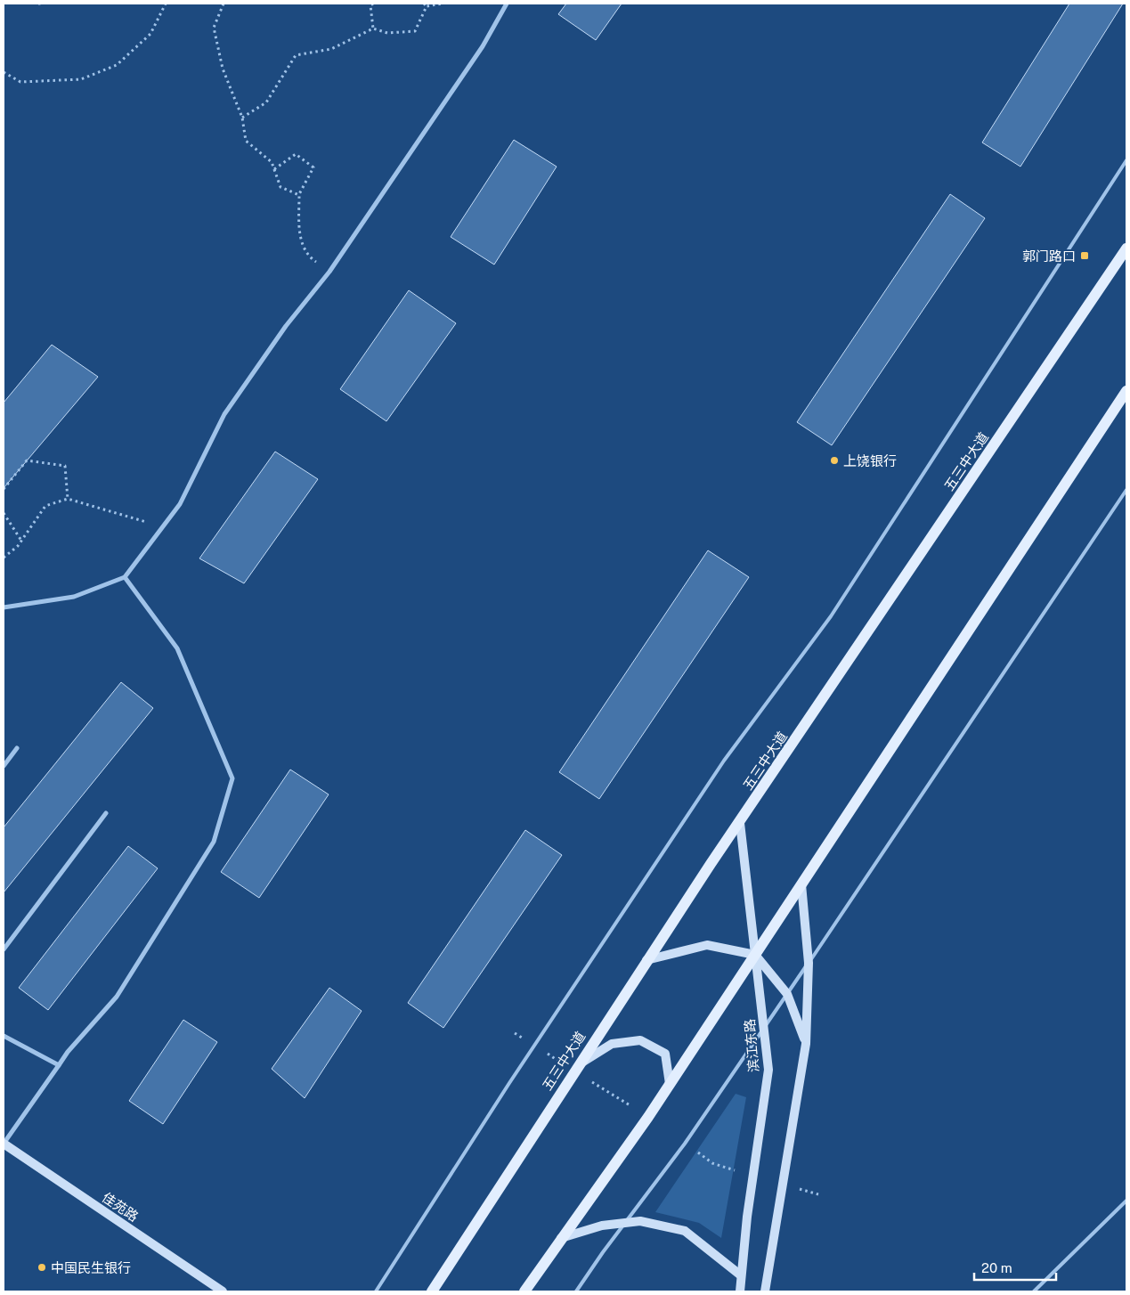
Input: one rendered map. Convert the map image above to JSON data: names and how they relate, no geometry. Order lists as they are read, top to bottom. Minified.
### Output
{"streets":{"main road":["五三中大道","滨江东路","佳苑路"]},"crossings":[["五三中大道","滨江东路"]],"places":{"transit":["郭门路口"],"other":["上饶银行","中国民生银行"]},"scale_bar":"20 m"}
